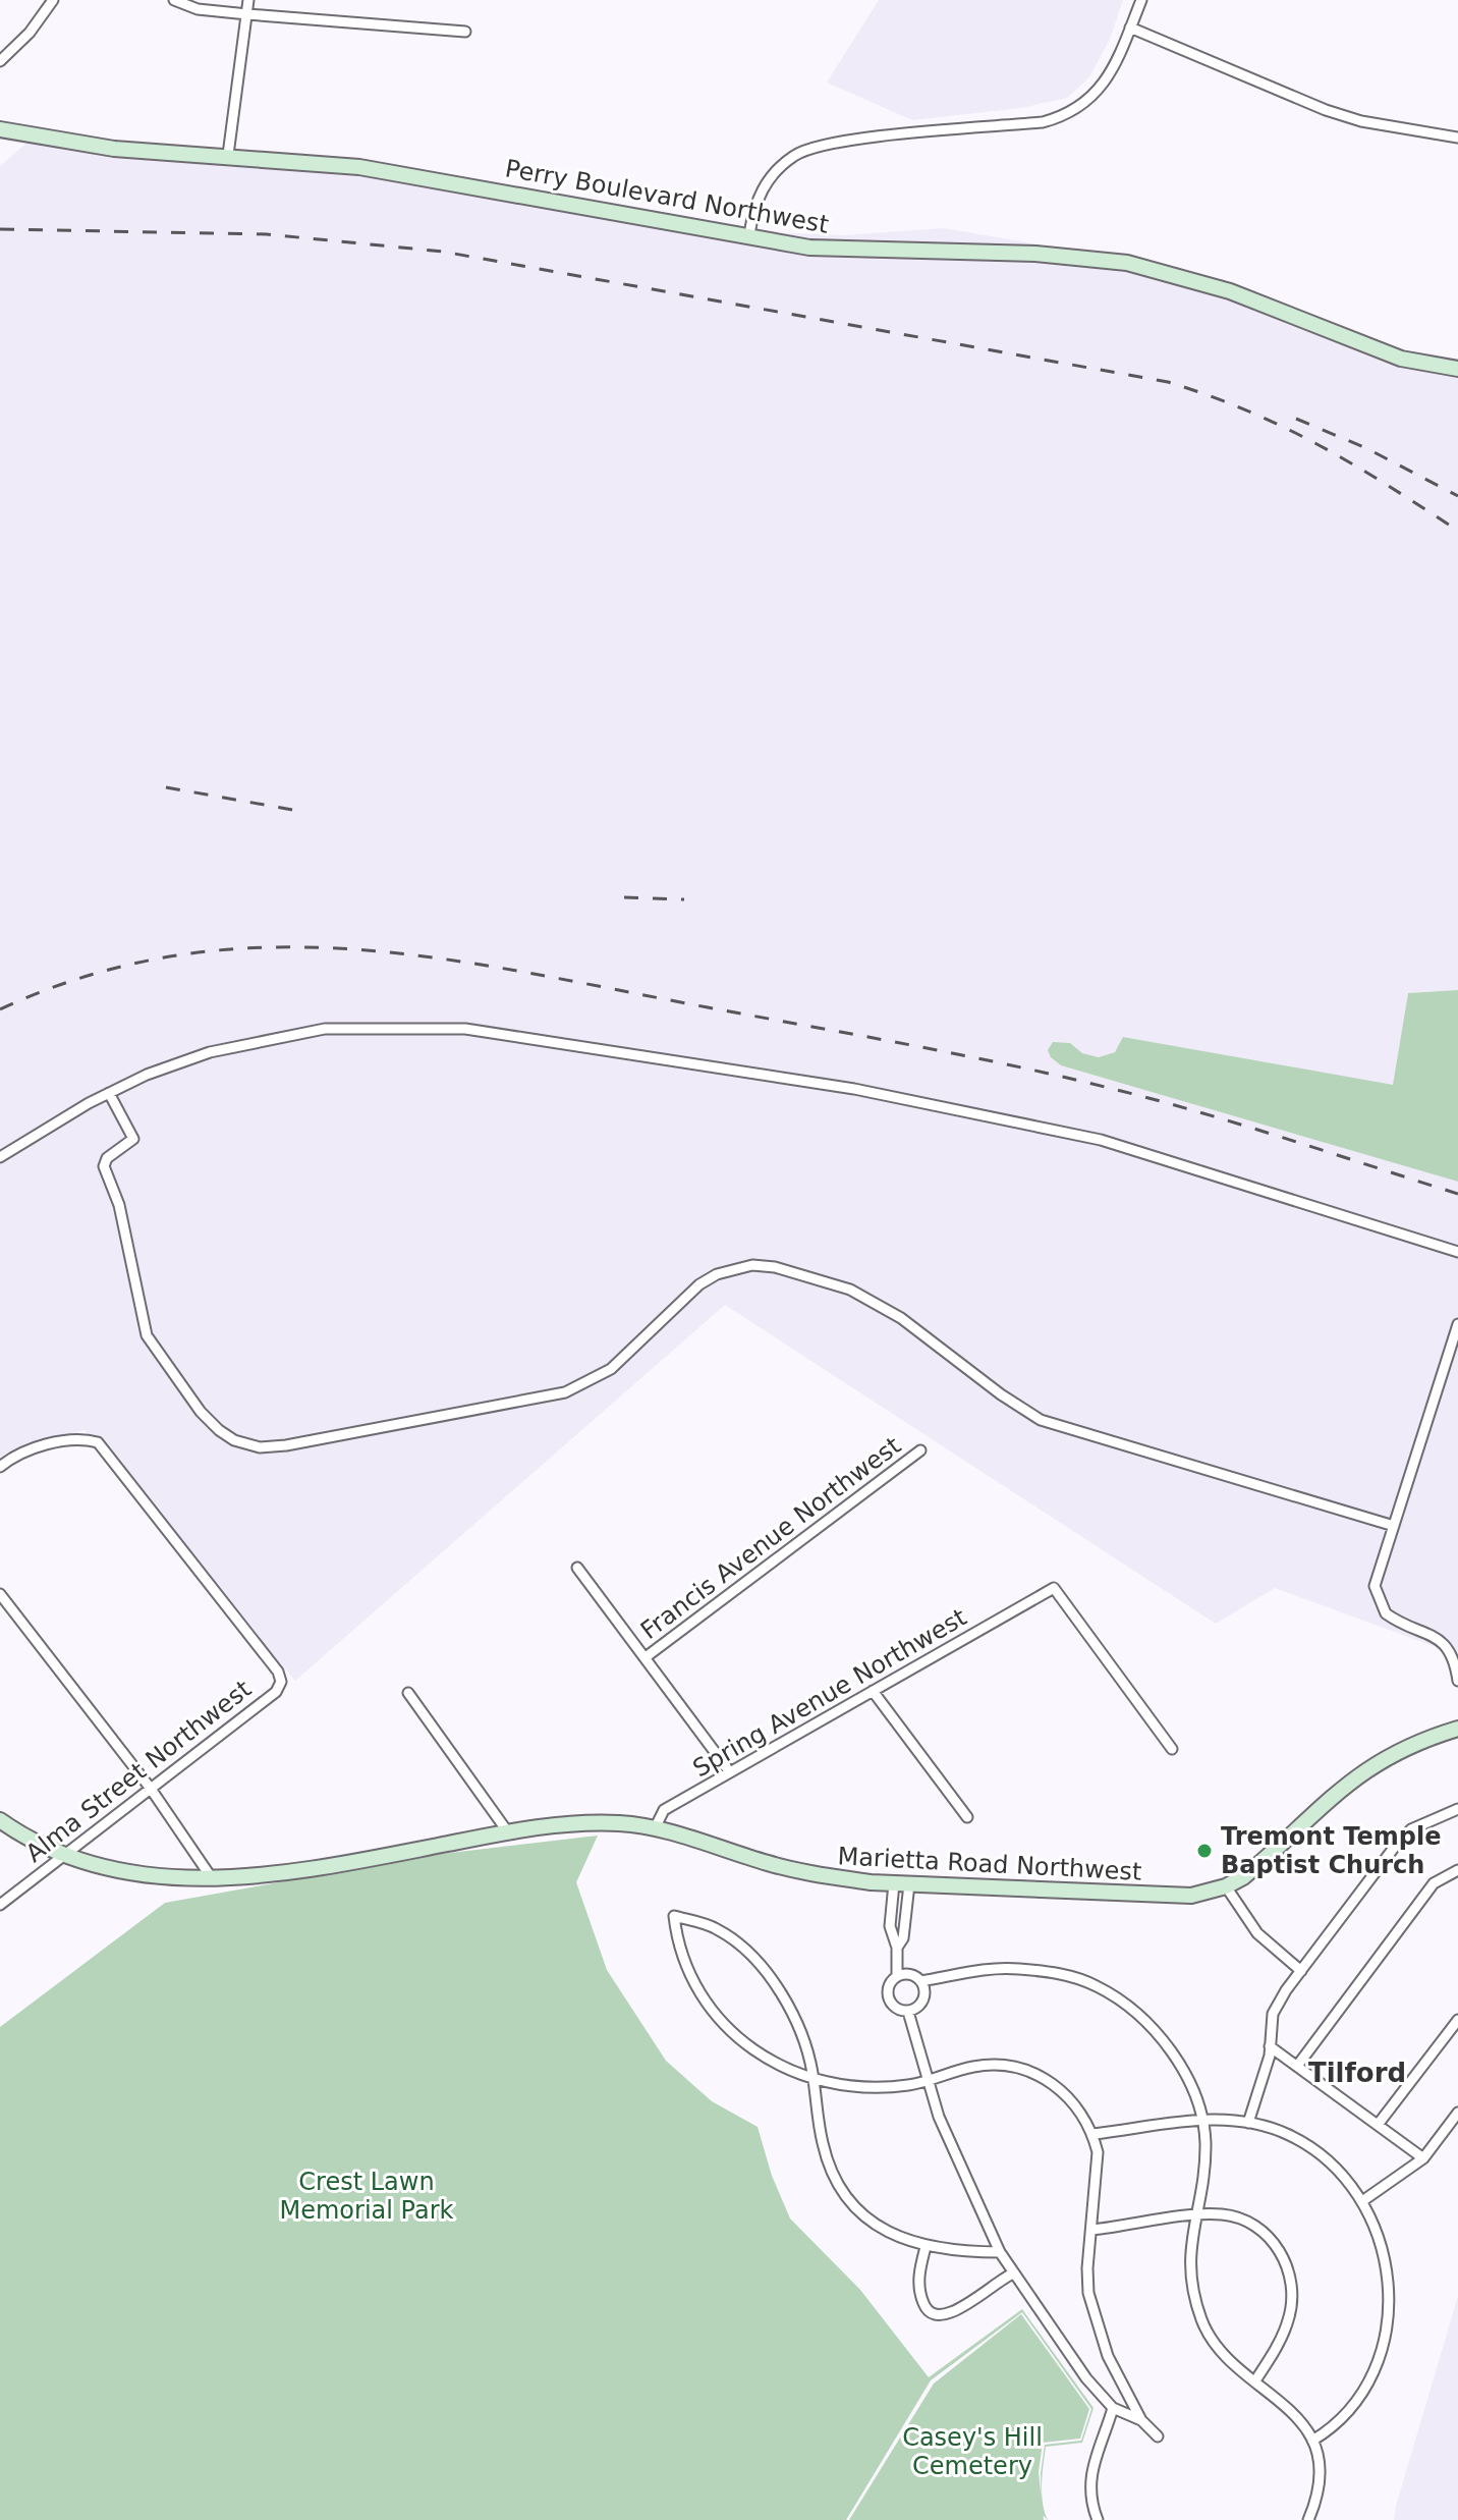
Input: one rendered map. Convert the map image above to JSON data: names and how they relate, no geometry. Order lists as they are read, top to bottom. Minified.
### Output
{"streets":{"main road":["Perry Boulevard Northwest","Marietta Road Northwest"],"street":["Francis Avenue Northwest","Spring Avenue Northwest","Alma Street Northwest"]},"crossings":[["Spring Avenue Northwest","Marietta Road Northwest"],["Alma Street Northwest","Marietta Road Northwest"]],"districts":["Tilford"],"parks":["Crest Lawn Memorial Park","Casey's Hill Cemetery"],"places":["Tremont Temple Baptist Church"]}
